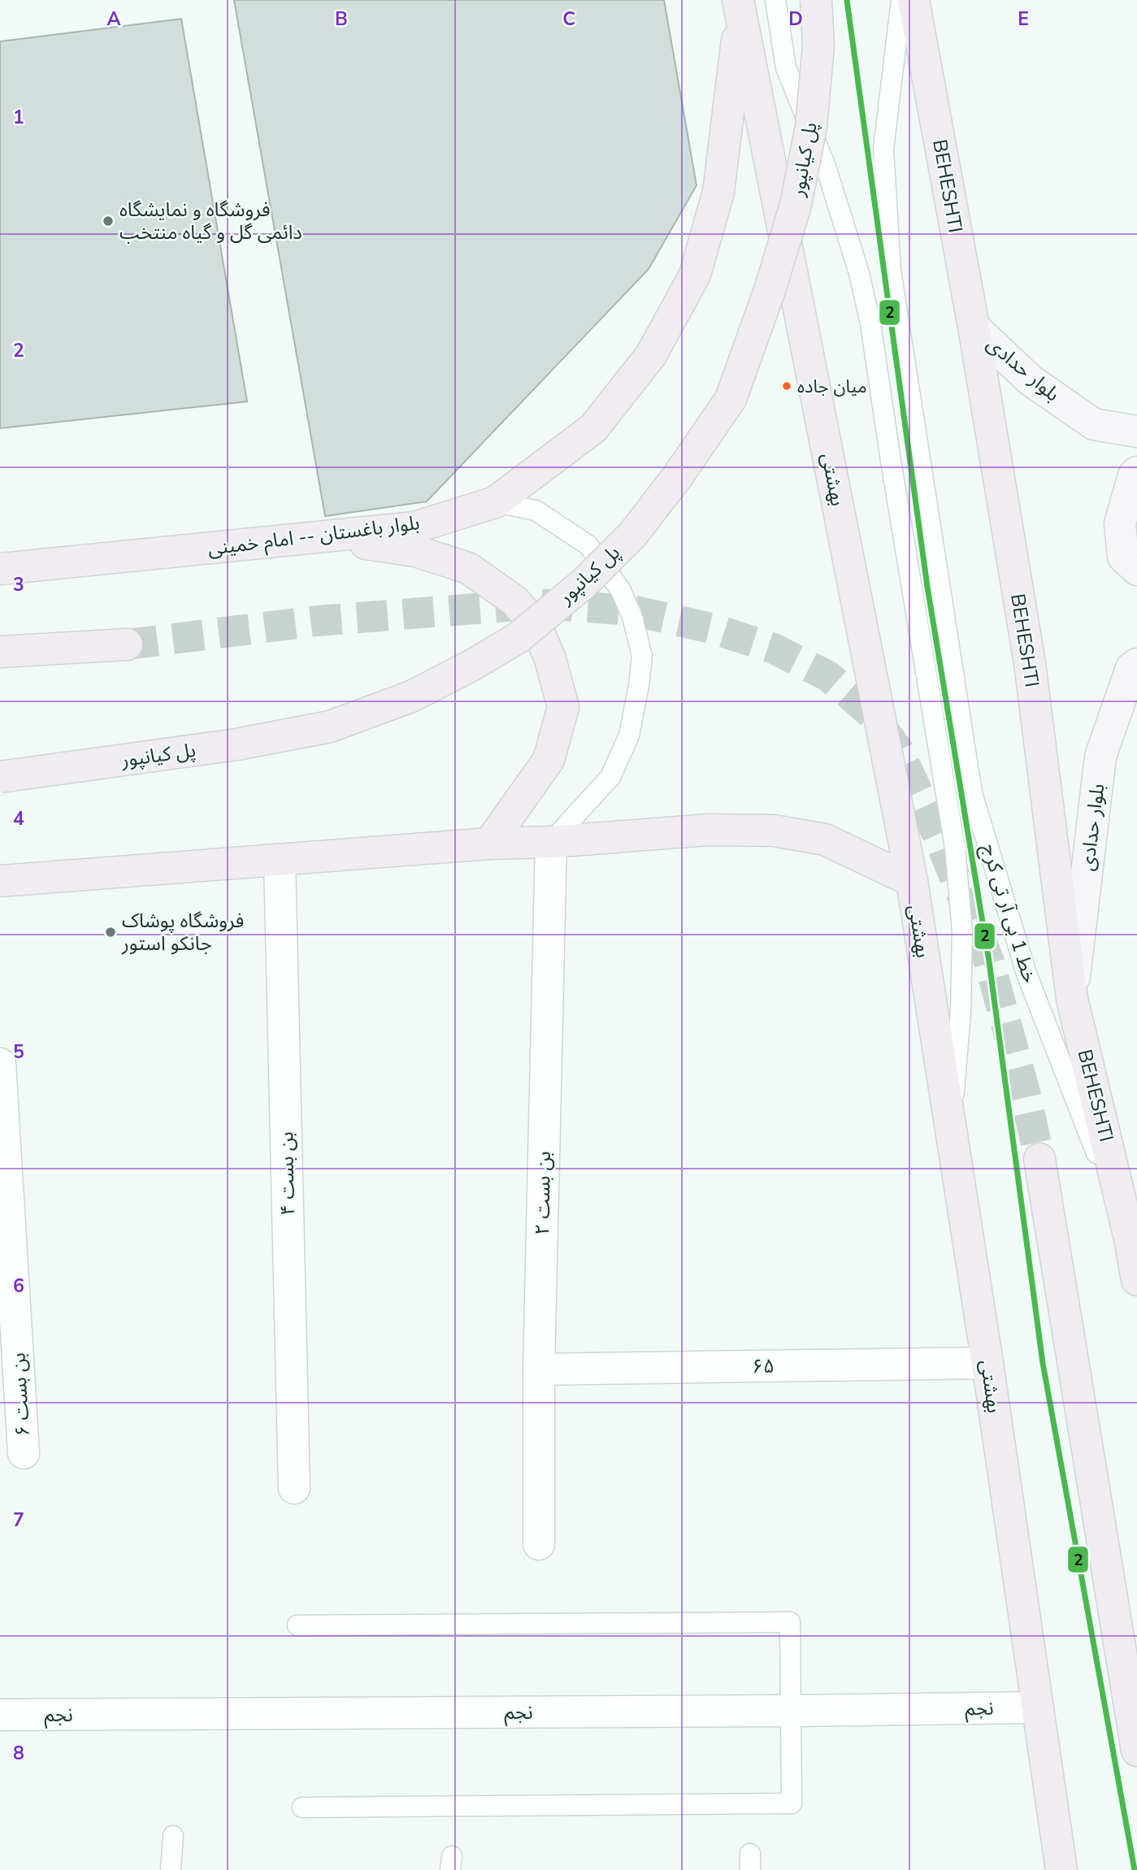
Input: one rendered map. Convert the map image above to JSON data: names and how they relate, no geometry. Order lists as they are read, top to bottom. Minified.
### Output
{"streets":{"main road":["پل کیانپور","BEHESHTI","بلوار حدادی","بهشتى","بلوار باغستان -- امام خمینی"],"street":["بن بست ۴","بن بست ۲","۶۵","بن بست ۶","نجم"],"lane":["خط 1 بی آر تی کرج"]},"crossings":[["BEHESHTI","بلوار حدادی"],["BEHESHTI","خط 1 بی آر تی کرج"],["بهشتى","بلوار باغستان -- امام خمینی"],["بهشتى","خط 1 بی آر تی کرج"],["بهشتى","۶۵"],["بهشتى","نجم"],["بن بست ۲","۶۵"]],"places":["فروشگاه و نمایشگاه دائمی گل و گیاه منتخب","میان جاده","فروشگاه پوشاک جانکو استور"],"lines":["transit line 2"],"grid":{"columns":["A","B","C","D","E"],"rows":["1","2","3","4","5","6","7","8"]}}
